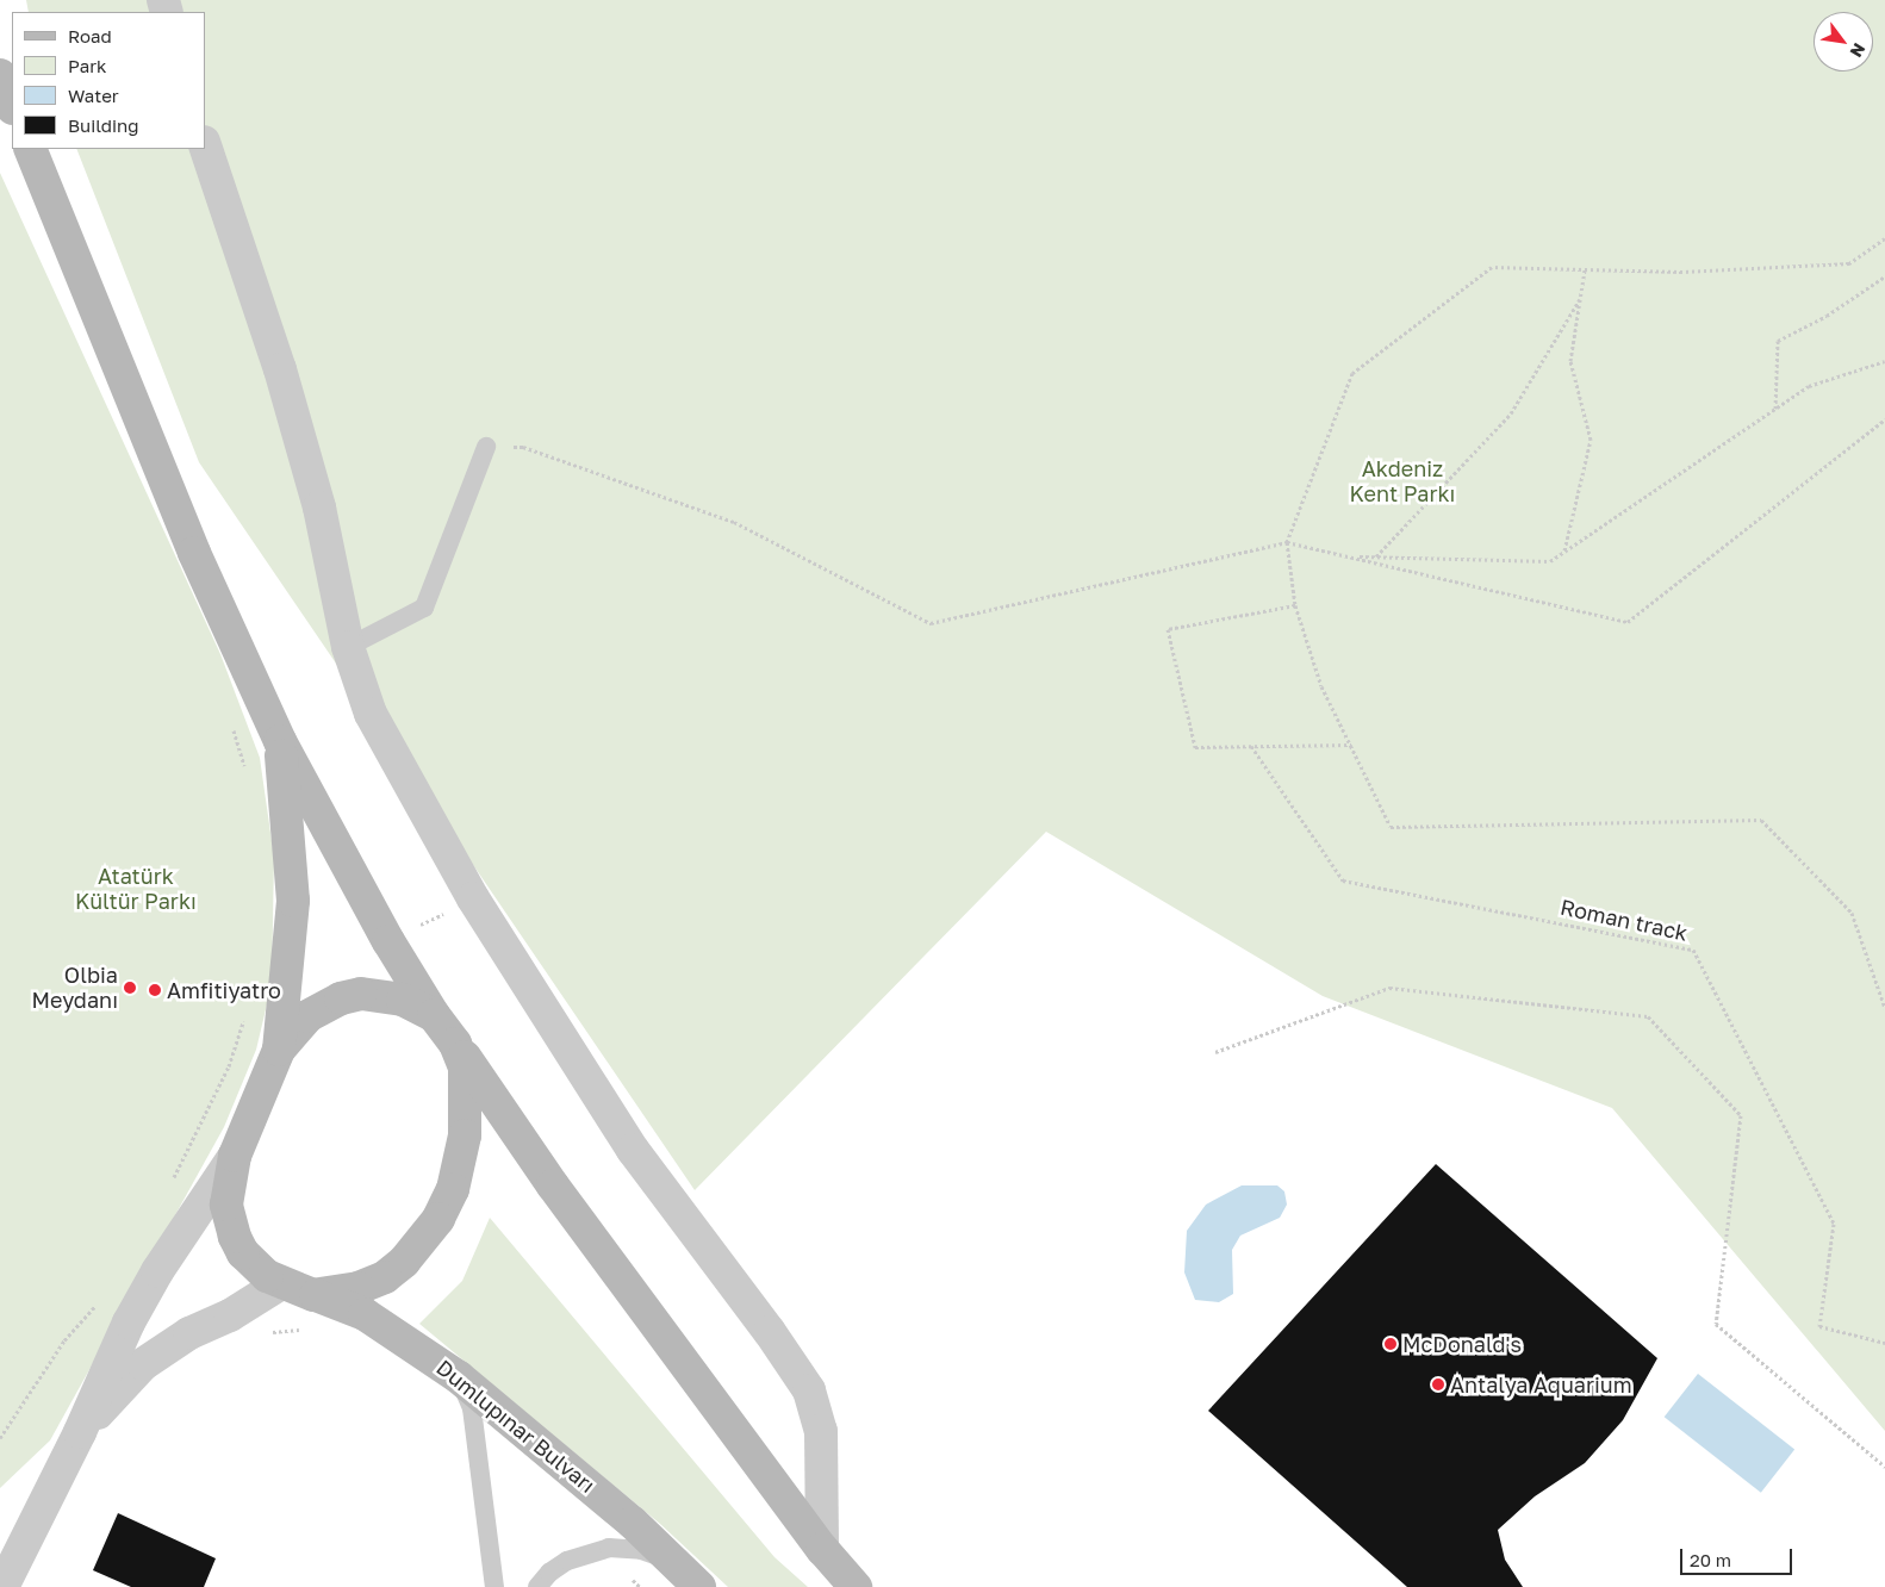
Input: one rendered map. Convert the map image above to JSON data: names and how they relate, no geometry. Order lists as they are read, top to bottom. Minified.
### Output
{"streets":{"main road":["Dumlupınar Bulvarı"],"path":["Roman track"]},"parks":["Akdeniz Kent Parkı","Atatürk Kültür Parkı"],"places":["Olbia Meydanı","Amfitiyatro","McDonald's","Antalya Aquarium"],"legend":["Road","Park","Water","Building"],"scale_bar":"20 m","north":"bottom right"}
